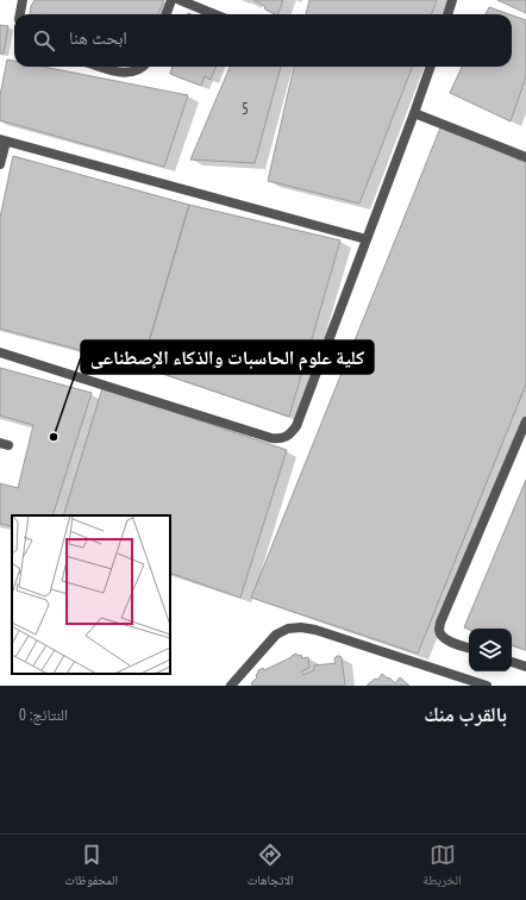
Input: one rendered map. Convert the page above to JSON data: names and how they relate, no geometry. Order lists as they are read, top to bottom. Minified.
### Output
{"places":["كلية علوم الحاسبات والذكاء الإصطناعى"],"house_numbers":["5"],"page":{"search":"ابحث هنا","heading":["بالقرب منك","النتائج: 0"],"nav":["الخريطة","الاتجاهات","المحفوظات"]}}
